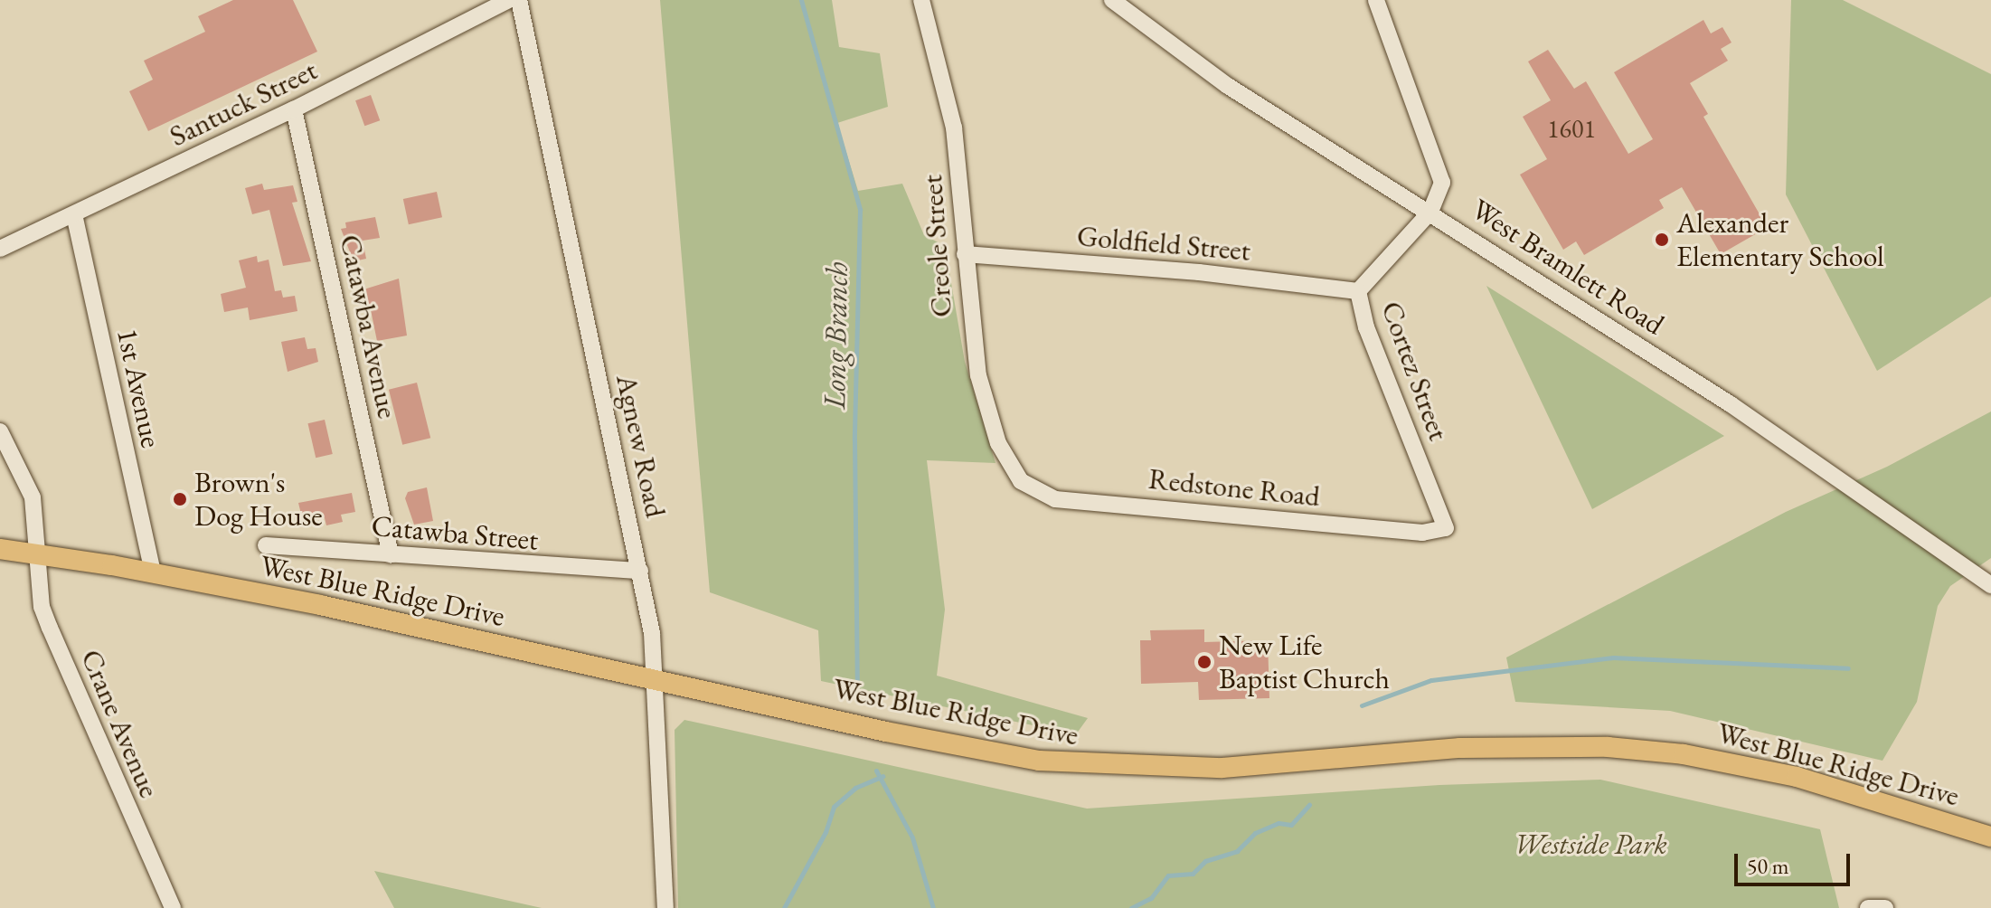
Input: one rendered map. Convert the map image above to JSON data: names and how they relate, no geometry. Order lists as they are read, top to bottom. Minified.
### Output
{"streets":{"main road":["West Blue Ridge Drive"],"street":["Santuck Street","Goldfield Street","Creole Street","West Bramlett Road","Catawba Avenue","Cortez Street","1st Avenue","Agnew Road","Redstone Road","Catawba Street","Crane Avenue"]},"crossings":[["Santuck Street","Catawba Avenue"],["Santuck Street","1st Avenue"],["Goldfield Street","Creole Street"],["Goldfield Street","Cortez Street"],["Creole Street","Redstone Road"],["West Bramlett Road","Cortez Street"],["Catawba Avenue","Catawba Street"],["Cortez Street","Redstone Road"],["1st Avenue","West Blue Ridge Drive"],["Agnew Road","Catawba Street"],["Agnew Road","West Blue Ridge Drive"],["West Blue Ridge Drive","Crane Avenue"]],"water":["Long Branch"],"parks":["Westside Park"],"places":["Alexander Elementary School","Brown's Dog House","New Life Baptist Church"],"house_numbers":["1601"],"scale_bar":"50 m"}
